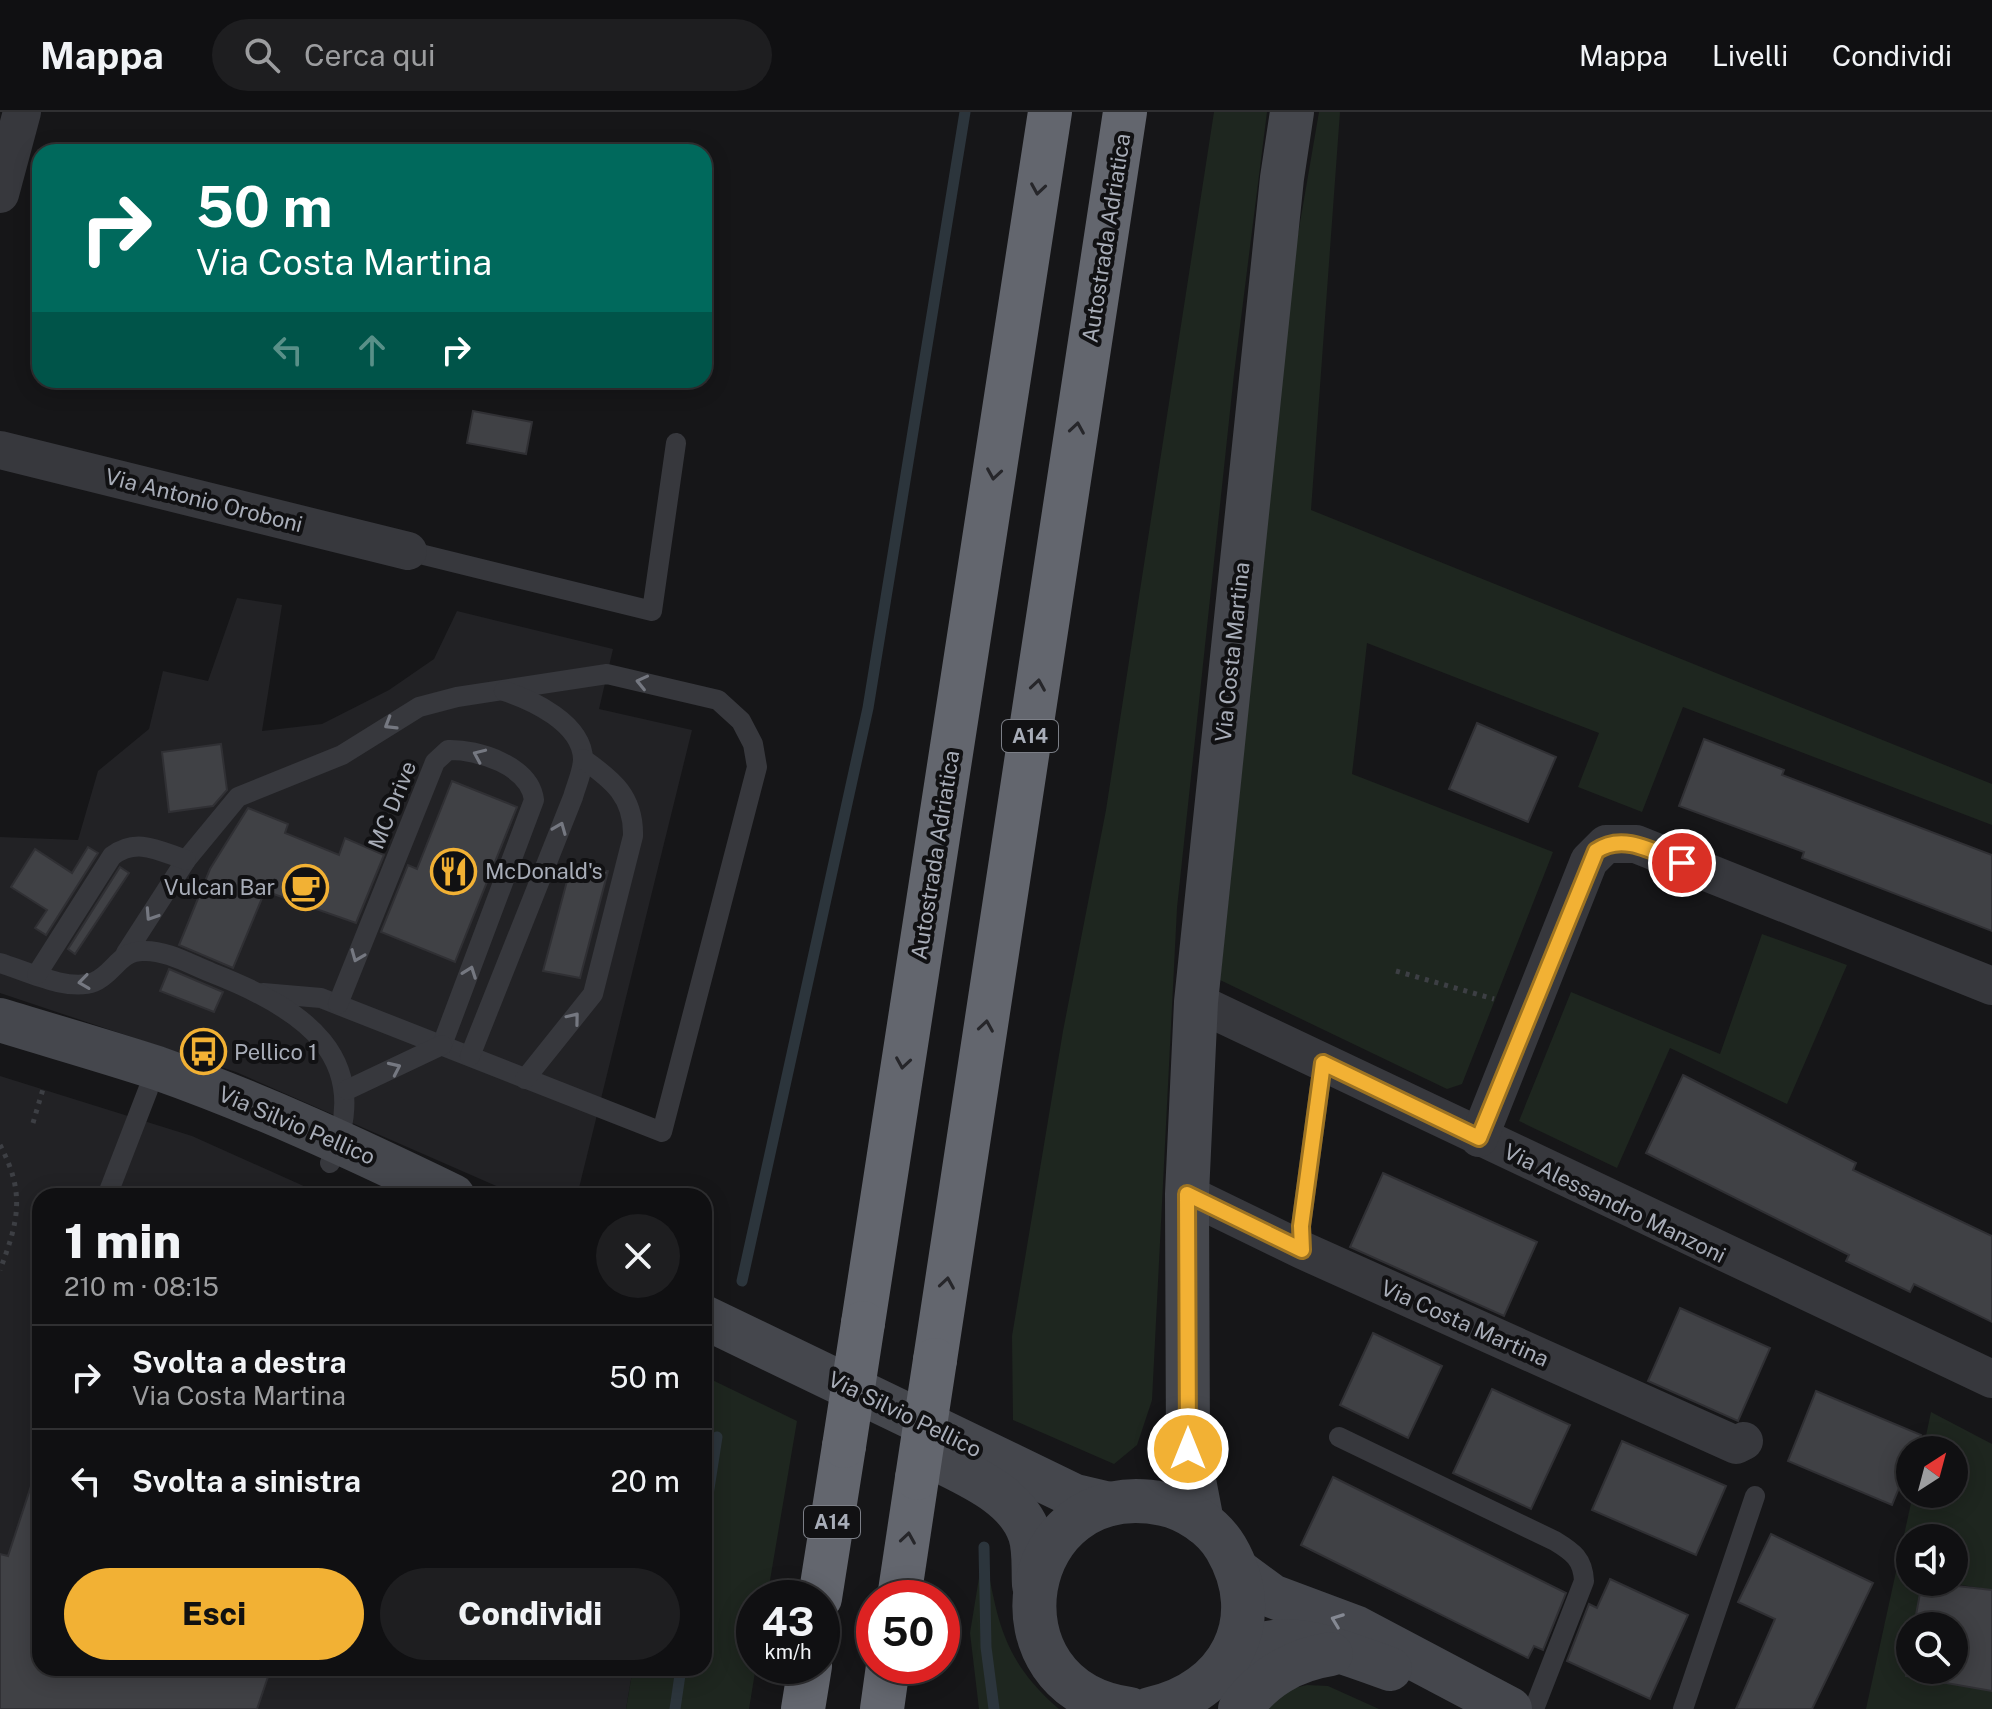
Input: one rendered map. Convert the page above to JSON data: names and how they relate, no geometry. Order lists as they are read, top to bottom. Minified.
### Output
{"streets":{"highway":["Autostrada Adriatica","A14"],"main road":["Via Costa Martina","Via Silvio Pellico"],"street":["Via Antonio Oroboni","Via Alessandro Manzoni"],"lane":["MC Drive"]},"crossings":[["Via Costa Martina","Via Silvio Pellico"],["Via Costa Martina","Via Alessandro Manzoni"]],"places":{"restaurant":["McDonald's"],"cafe":["Vulcan Bar"],"bus stop":["Pellico 1"]},"north":"top right","page":{"header":"Mappa","search":"Cerca qui","nav":["Mappa","Livelli","Condividi"],"turn":["50 m","Via Costa Martina"],"heading":["1 min","210 m · 08:15"],"list":[{"name":"Svolta a destra","note":"Via Costa Martina","value":"50 m"},{"name":"Svolta a sinistra","value":"20 m"}],"buttons":["Esci","Condividi"],"speed":"43 km/h","limit":"50"}}
